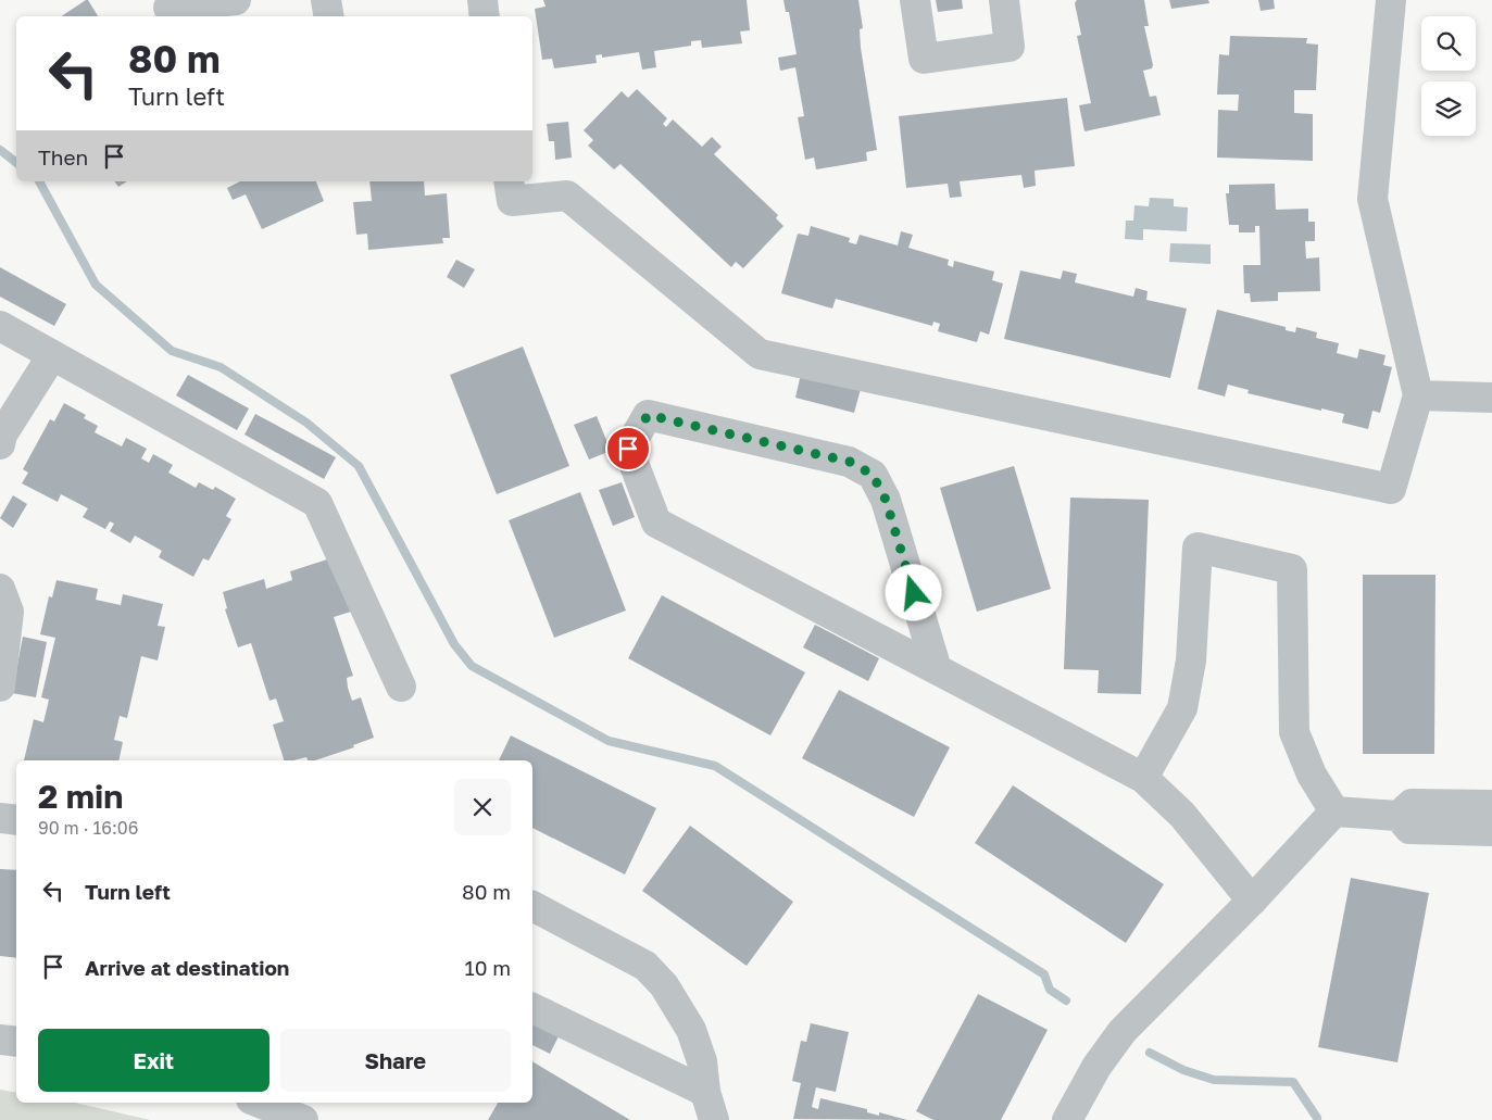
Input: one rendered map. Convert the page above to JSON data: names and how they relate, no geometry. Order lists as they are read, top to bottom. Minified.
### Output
{"page":{"turn":["80 m","Turn left"],"then":"Then","heading":["2 min","90 m · 16:06"],"list":[{"name":"Turn left","value":"80 m"},{"name":"Arrive at destination","value":"10 m"}],"buttons":["Exit","Share"]}}
